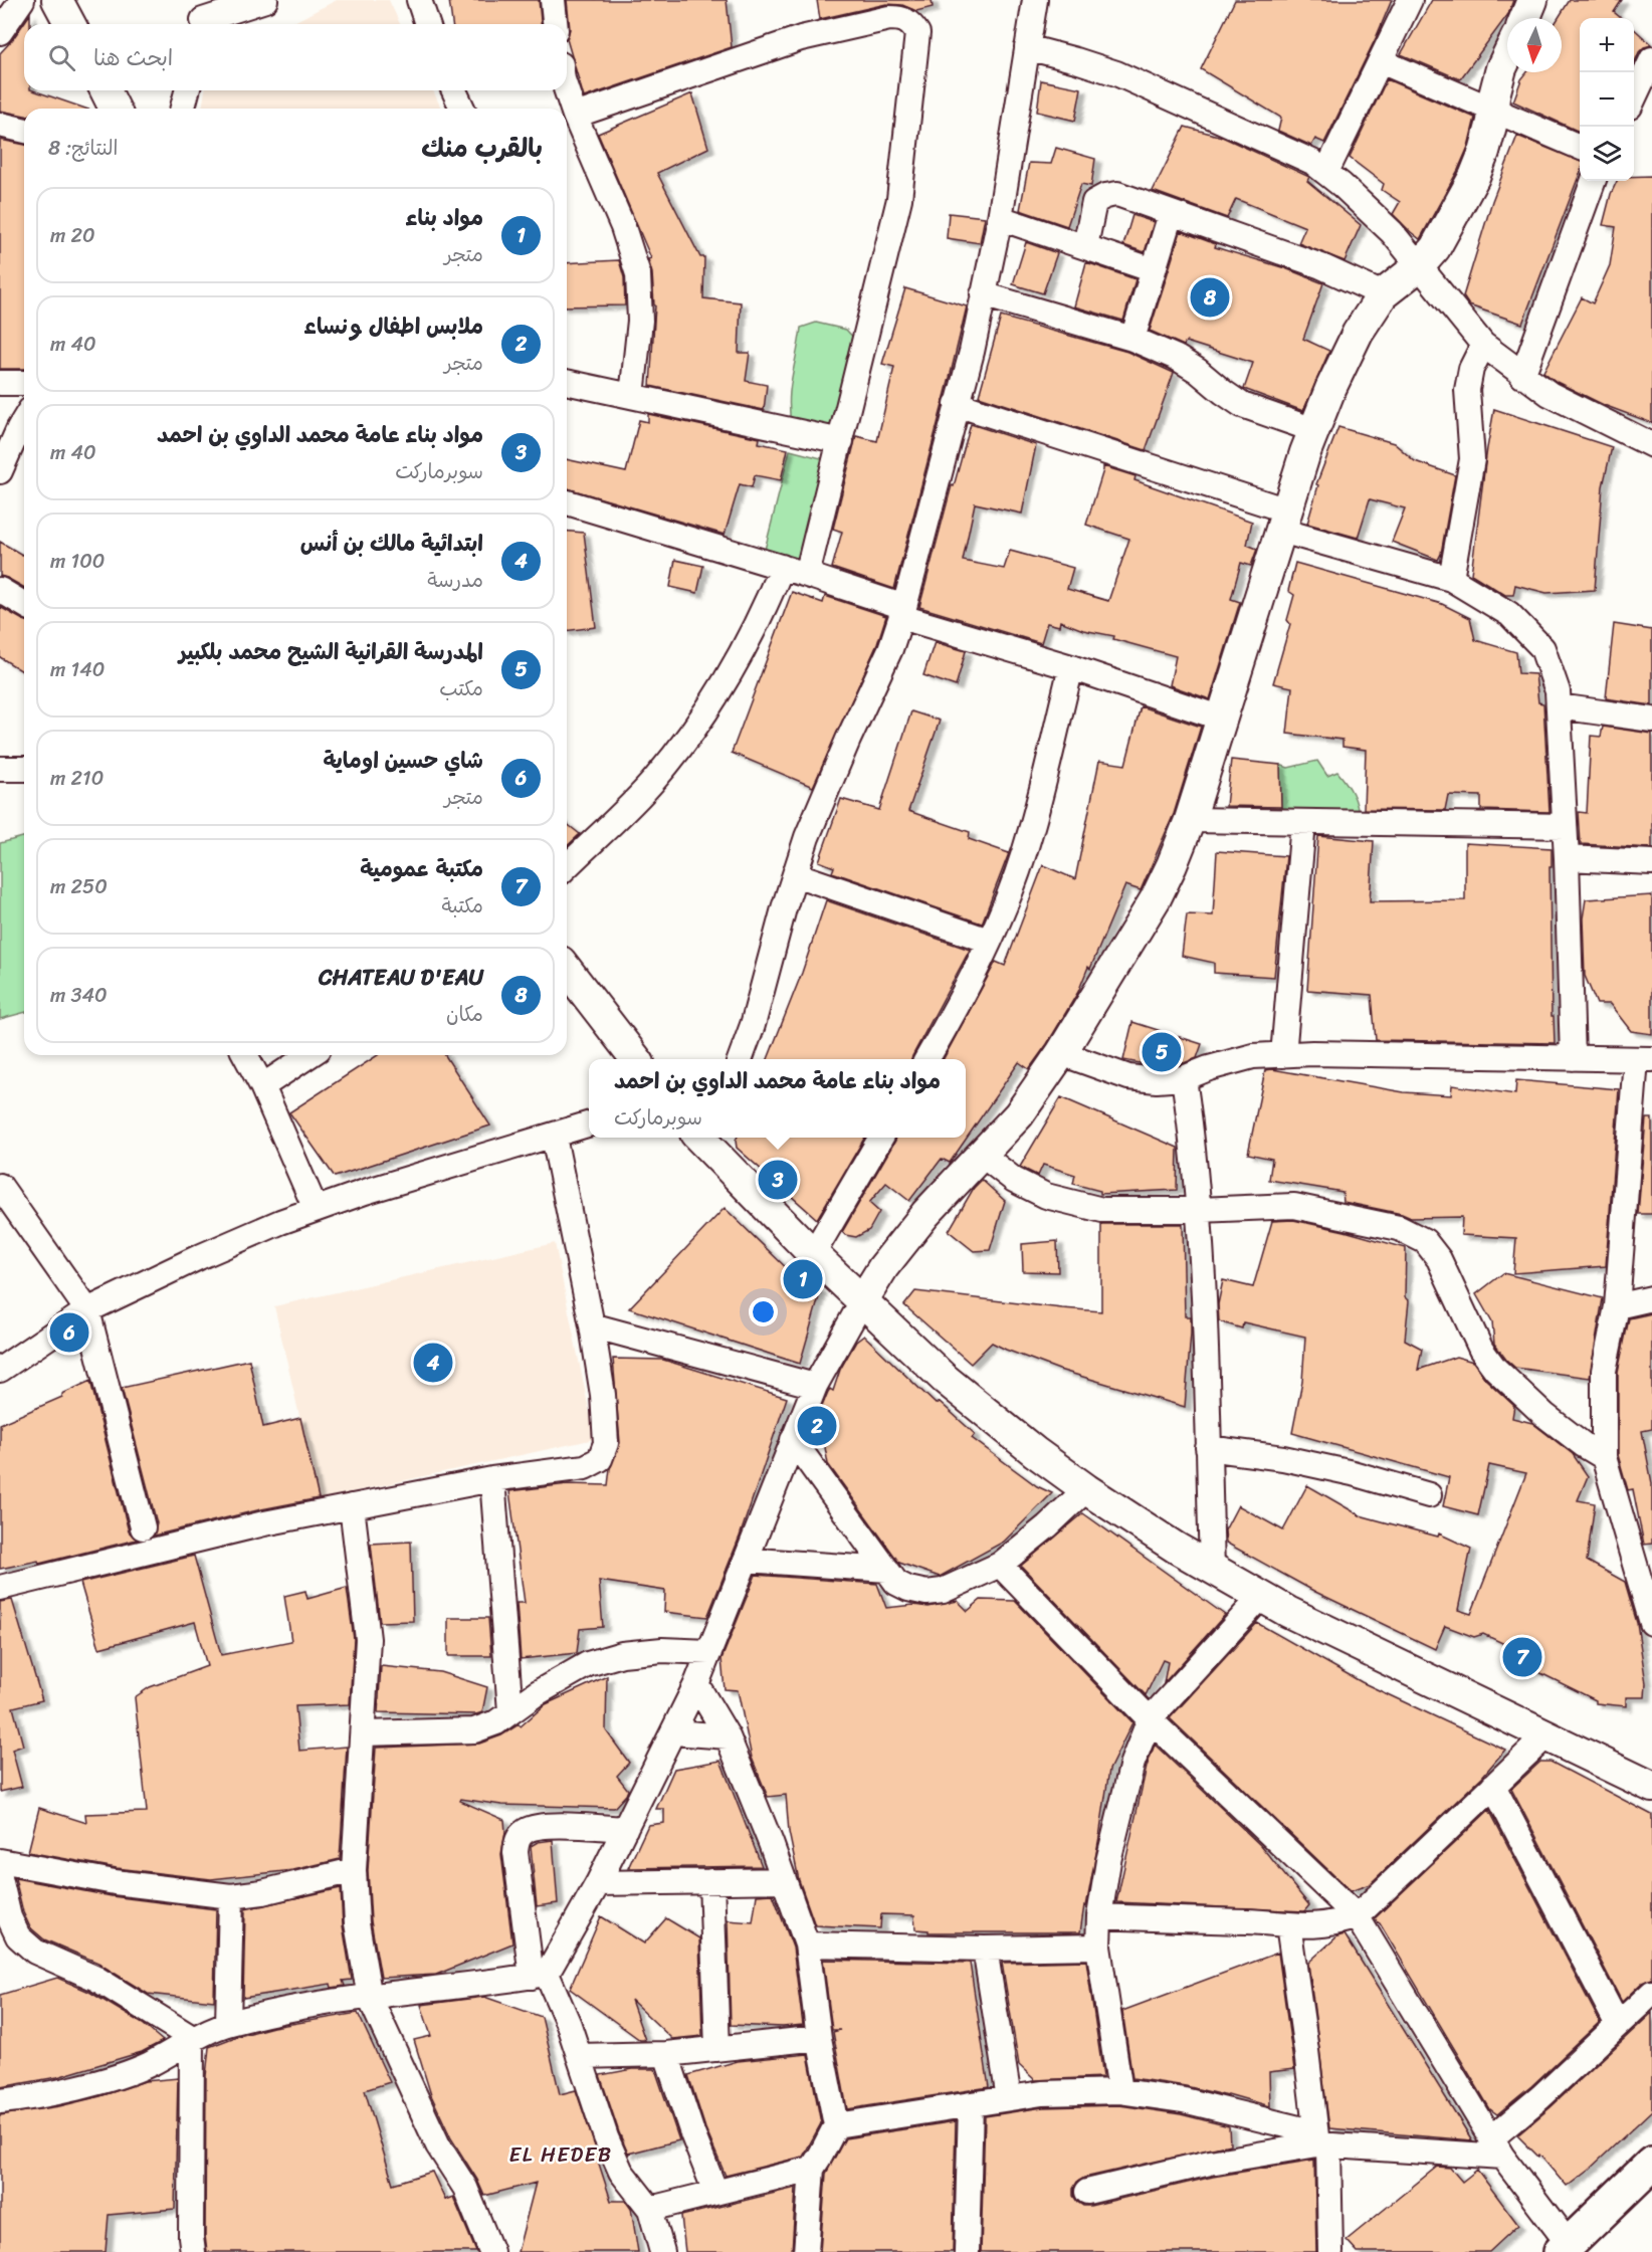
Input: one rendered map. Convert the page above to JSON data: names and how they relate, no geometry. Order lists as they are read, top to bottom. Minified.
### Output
{"districts":["EL HEDEB"],"north":"bottom","page":{"map_buttons":["+","−"],"search":"ابحث هنا","heading":["بالقرب منك","النتائج: 8"],"list":[{"mark":"1","name":"مواد بناء","note":"متجر","value":"20 m"},{"mark":"2","name":"ملابس اطفال ونساء","note":"متجر","value":"40 m"},{"mark":"3","name":"مواد بناء عامة محمد الداوي بن احمد","note":"سوبرماركت","value":"40 m"},{"mark":"4","name":"ابتدائية مالك بن أنس","note":"مدرسة","value":"100 m"},{"mark":"5","name":"المدرسة القرانية الشيح محمد بلكبير","note":"مكتب","value":"140 m"},{"mark":"6","name":"شاي حسين اوماية","note":"متجر","value":"210 m"},{"mark":"7","name":"مكتبة عمومية","note":"مكتبة","value":"250 m"},{"mark":"8","name":"CHATEAU D'EAU","note":"مكان","value":"340 m"}],"pins":["8","5","3","1","6","4","2","7"],"popup":["مواد بناء عامة محمد الداوي بن احمد","سوبرماركت"]}}
